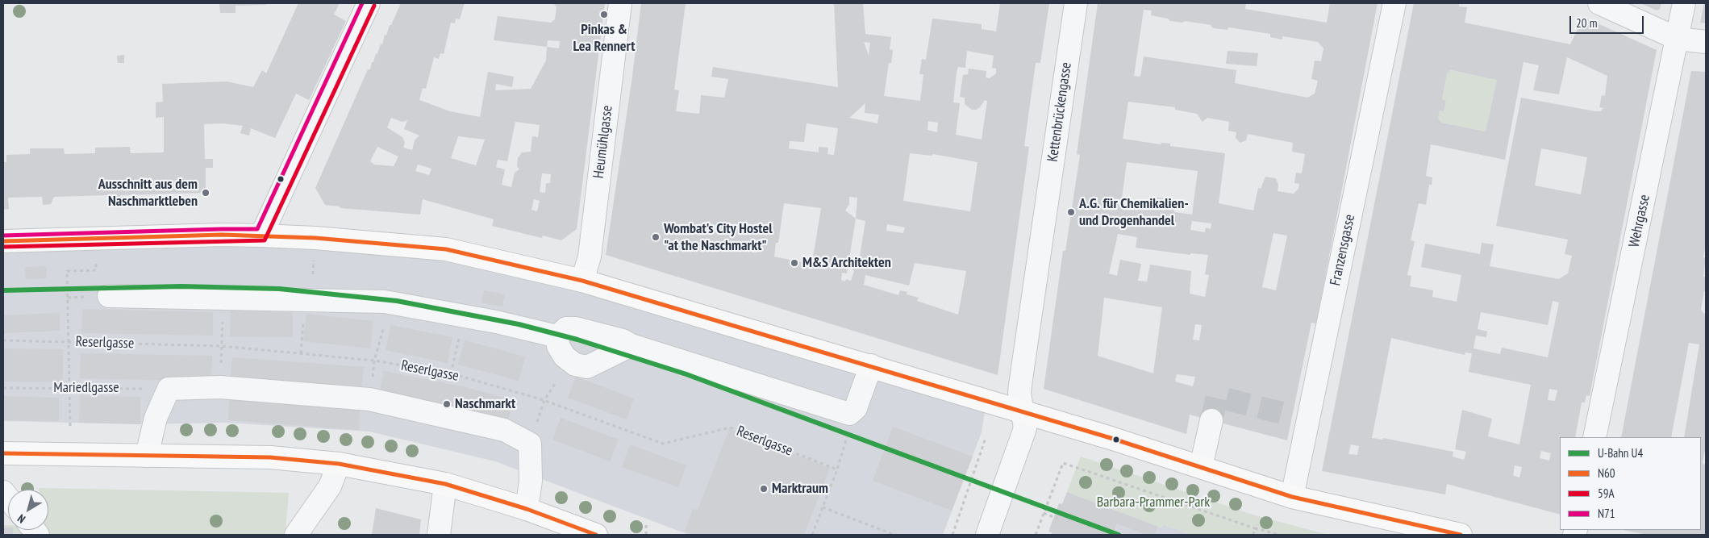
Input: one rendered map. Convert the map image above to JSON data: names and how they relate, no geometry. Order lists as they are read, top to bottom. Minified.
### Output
{"streets":{"street":["Kettenbrückengasse","Heumühlgasse","Wehrgasse","Franzensgasse"],"path":["Reserlgasse","Mariedlgasse"]},"parks":["Barbara-Prammer-Park"],"places":["Pinkas & Lea Rennert","Ausschnitt aus dem Naschmarktleben","A.G. für Chemikalien- und Drogenhandel","Wombat's City Hostel \"at the Naschmarkt\"","M&S Architekten","Naschmarkt","Marktraum"],"lines":["transit line N71","transit line 59A","transit line N60","metro line U4"],"legend":["U-Bahn U4","N60","59A","N71"],"scale_bar":"20 m","north":"bottom left"}
